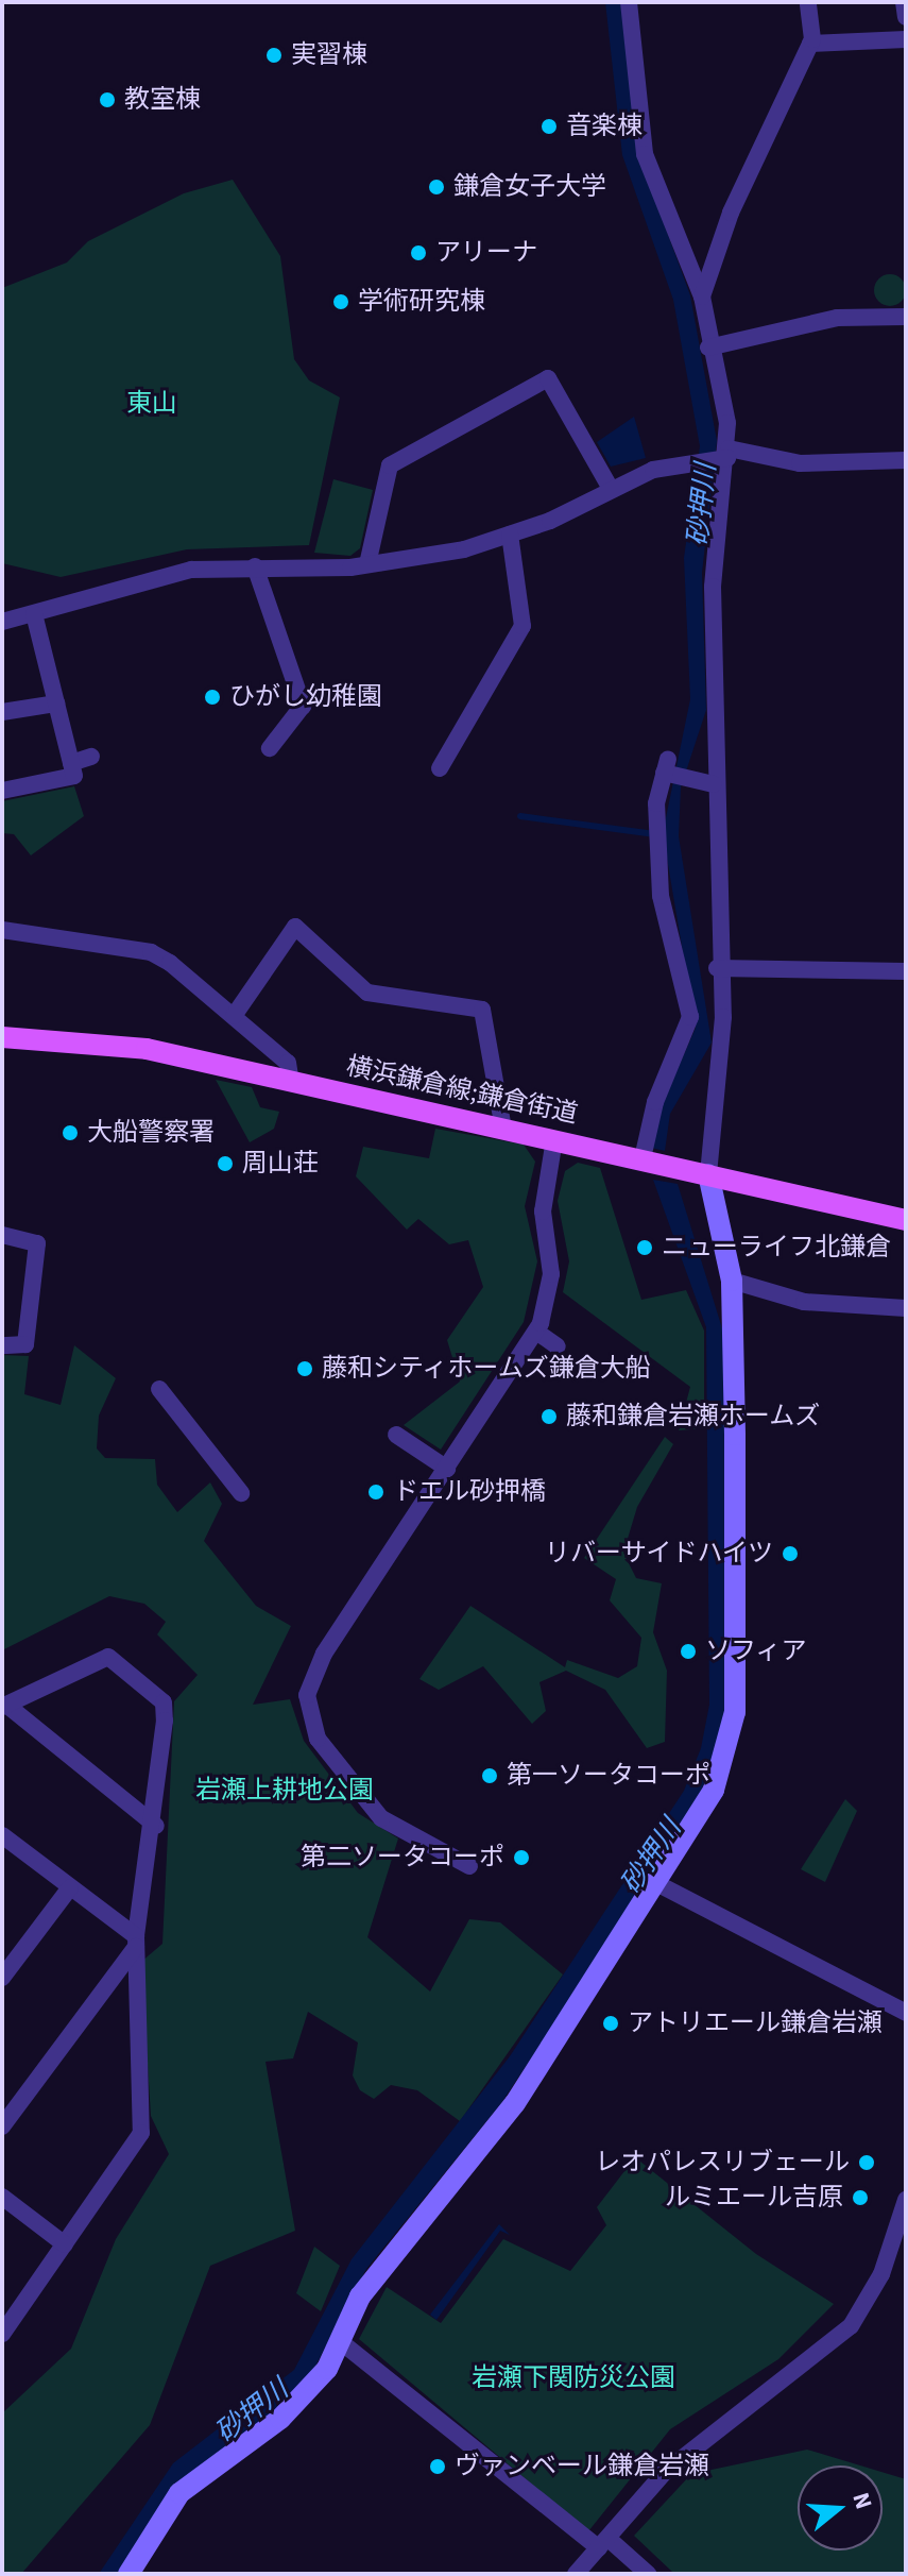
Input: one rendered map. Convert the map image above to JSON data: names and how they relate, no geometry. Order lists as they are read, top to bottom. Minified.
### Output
{"streets":{"main road":["横浜鎌倉線;鎌倉街道"]},"water":["砂押川"],"parks":["東山","岩瀬上耕地公園","岩瀬下関防災公園"],"places":["実習棟","教室棟","音楽棟","鎌倉女子大学","アリーナ","学術研究棟","ひがし幼稚園","大船警察署","周山荘","ニューライフ北鎌倉","藤和シティホームズ鎌倉大船","藤和鎌倉岩瀬ホームズ","ドエル砂押橋","リバーサイドハイツ","ソフィア","第一ソータコーポ","第二ソータコーポ","アトリエール鎌倉岩瀬","レオパレスリブェール","ルミエール吉原","ヴァンベール鎌倉岩瀬"],"north":"right"}
